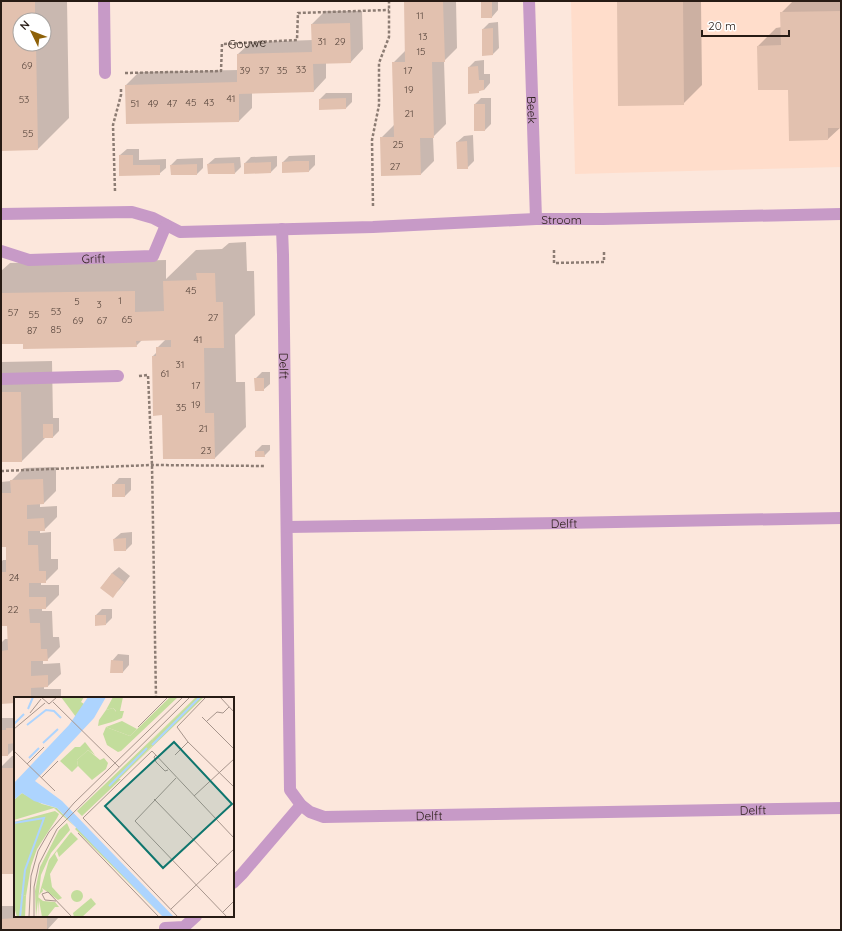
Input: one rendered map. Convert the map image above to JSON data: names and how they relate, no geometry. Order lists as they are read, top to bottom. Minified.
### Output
{"streets":{"street":["Beek","Stroom","Grift","Delft"],"path":["Gouwe"]},"crossings":[["Beek","Stroom"],["Stroom","Delft"]],"house_numbers":["11","13","31","29","15","69","33","39","37","35","17","19","41","53","45","43","51","49","47","21","55","25","27","45","1","5","3","53","57","55","27","65","69","67","85","87","41","31","61","17","19","35","21","23","24","22"],"scale_bar":"20 m","north":"top left"}
